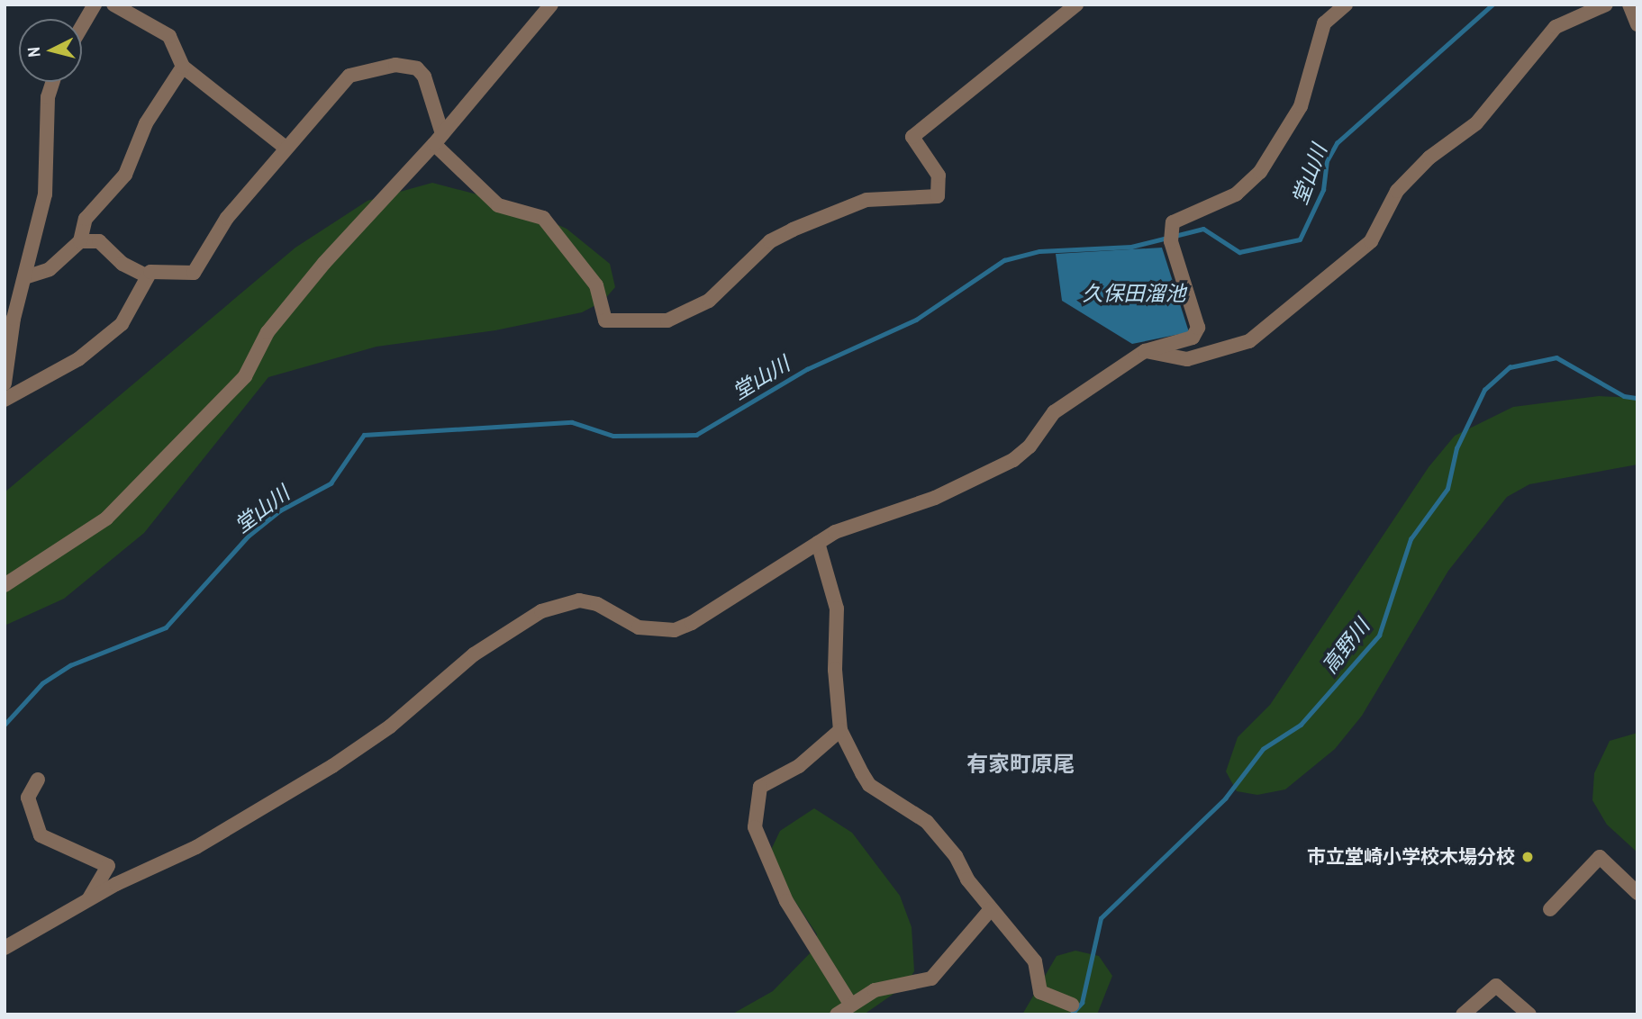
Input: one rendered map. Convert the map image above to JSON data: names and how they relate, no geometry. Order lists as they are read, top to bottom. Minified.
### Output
{"districts":["有家町原尾"],"water":["堂山川","久保田溜池","高野川"],"places":["市立堂崎小学校木場分校"],"north":"left"}
